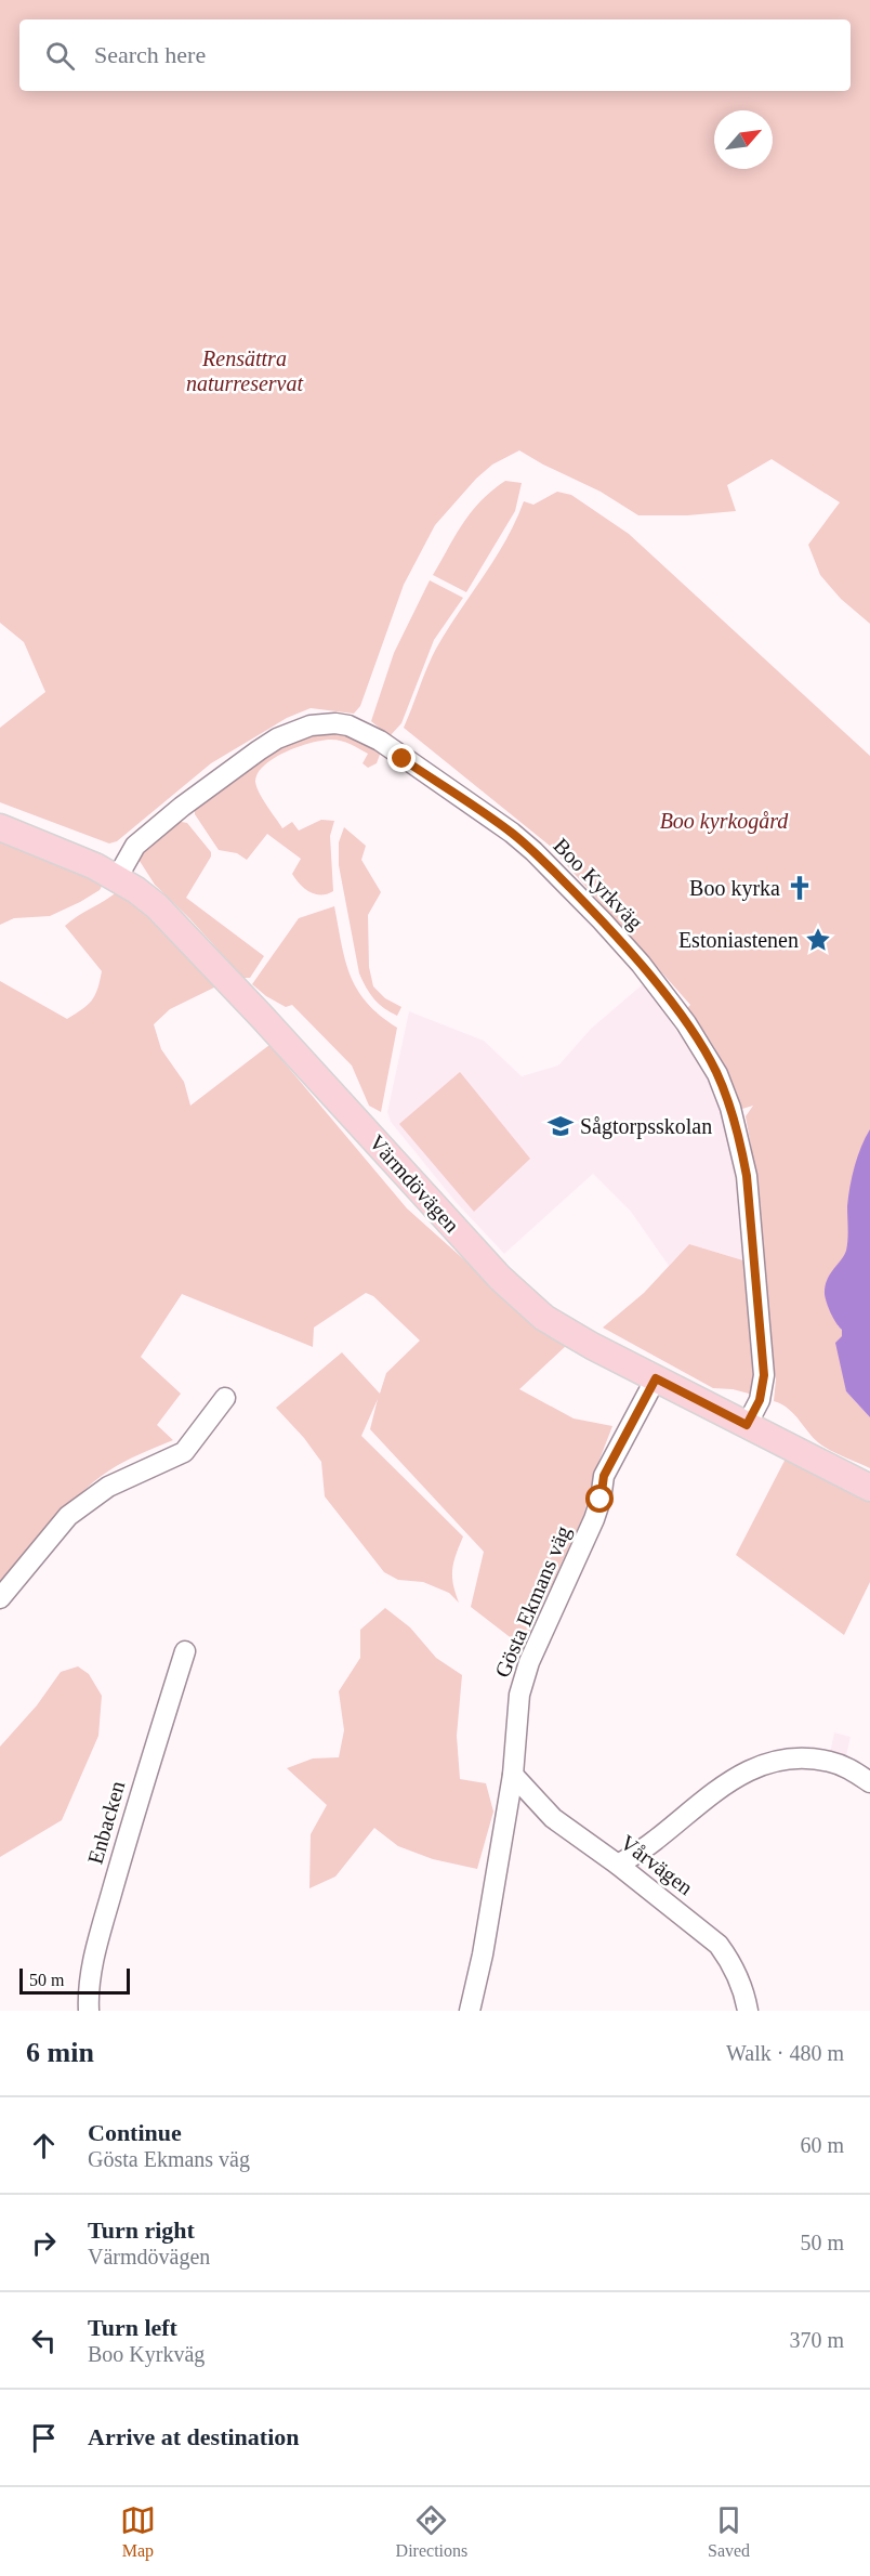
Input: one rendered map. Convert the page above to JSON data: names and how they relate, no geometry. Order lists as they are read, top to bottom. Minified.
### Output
{"streets":{"main road":["Värmdövägen"],"street":["Boo Kyrkväg","Gösta Ekmans väg","Enbacken","Vårvägen"]},"crossings":[["Boo Kyrkväg","Värmdövägen"],["Värmdövägen","Gösta Ekmans väg"],["Gösta Ekmans väg","Vårvägen"]],"parks":["Rensättra naturreservat","Boo kyrkogård"],"places":{"church":["Boo kyrka"],"place":["Estoniastenen"],"school or university":["Sågtorpsskolan"]},"scale_bar":"50 m","north":"top right","page":{"search":"Search here","scale":"50 m","heading":["6 min","Walk · 480 m"],"list":[["Continue","Gösta Ekmans väg","60 m"],["Turn right","Värmdövägen","50 m"],["Turn left","Boo Kyrkväg","370 m"],"Arrive at destination"],"nav":["Map","Directions","Saved"]}}
